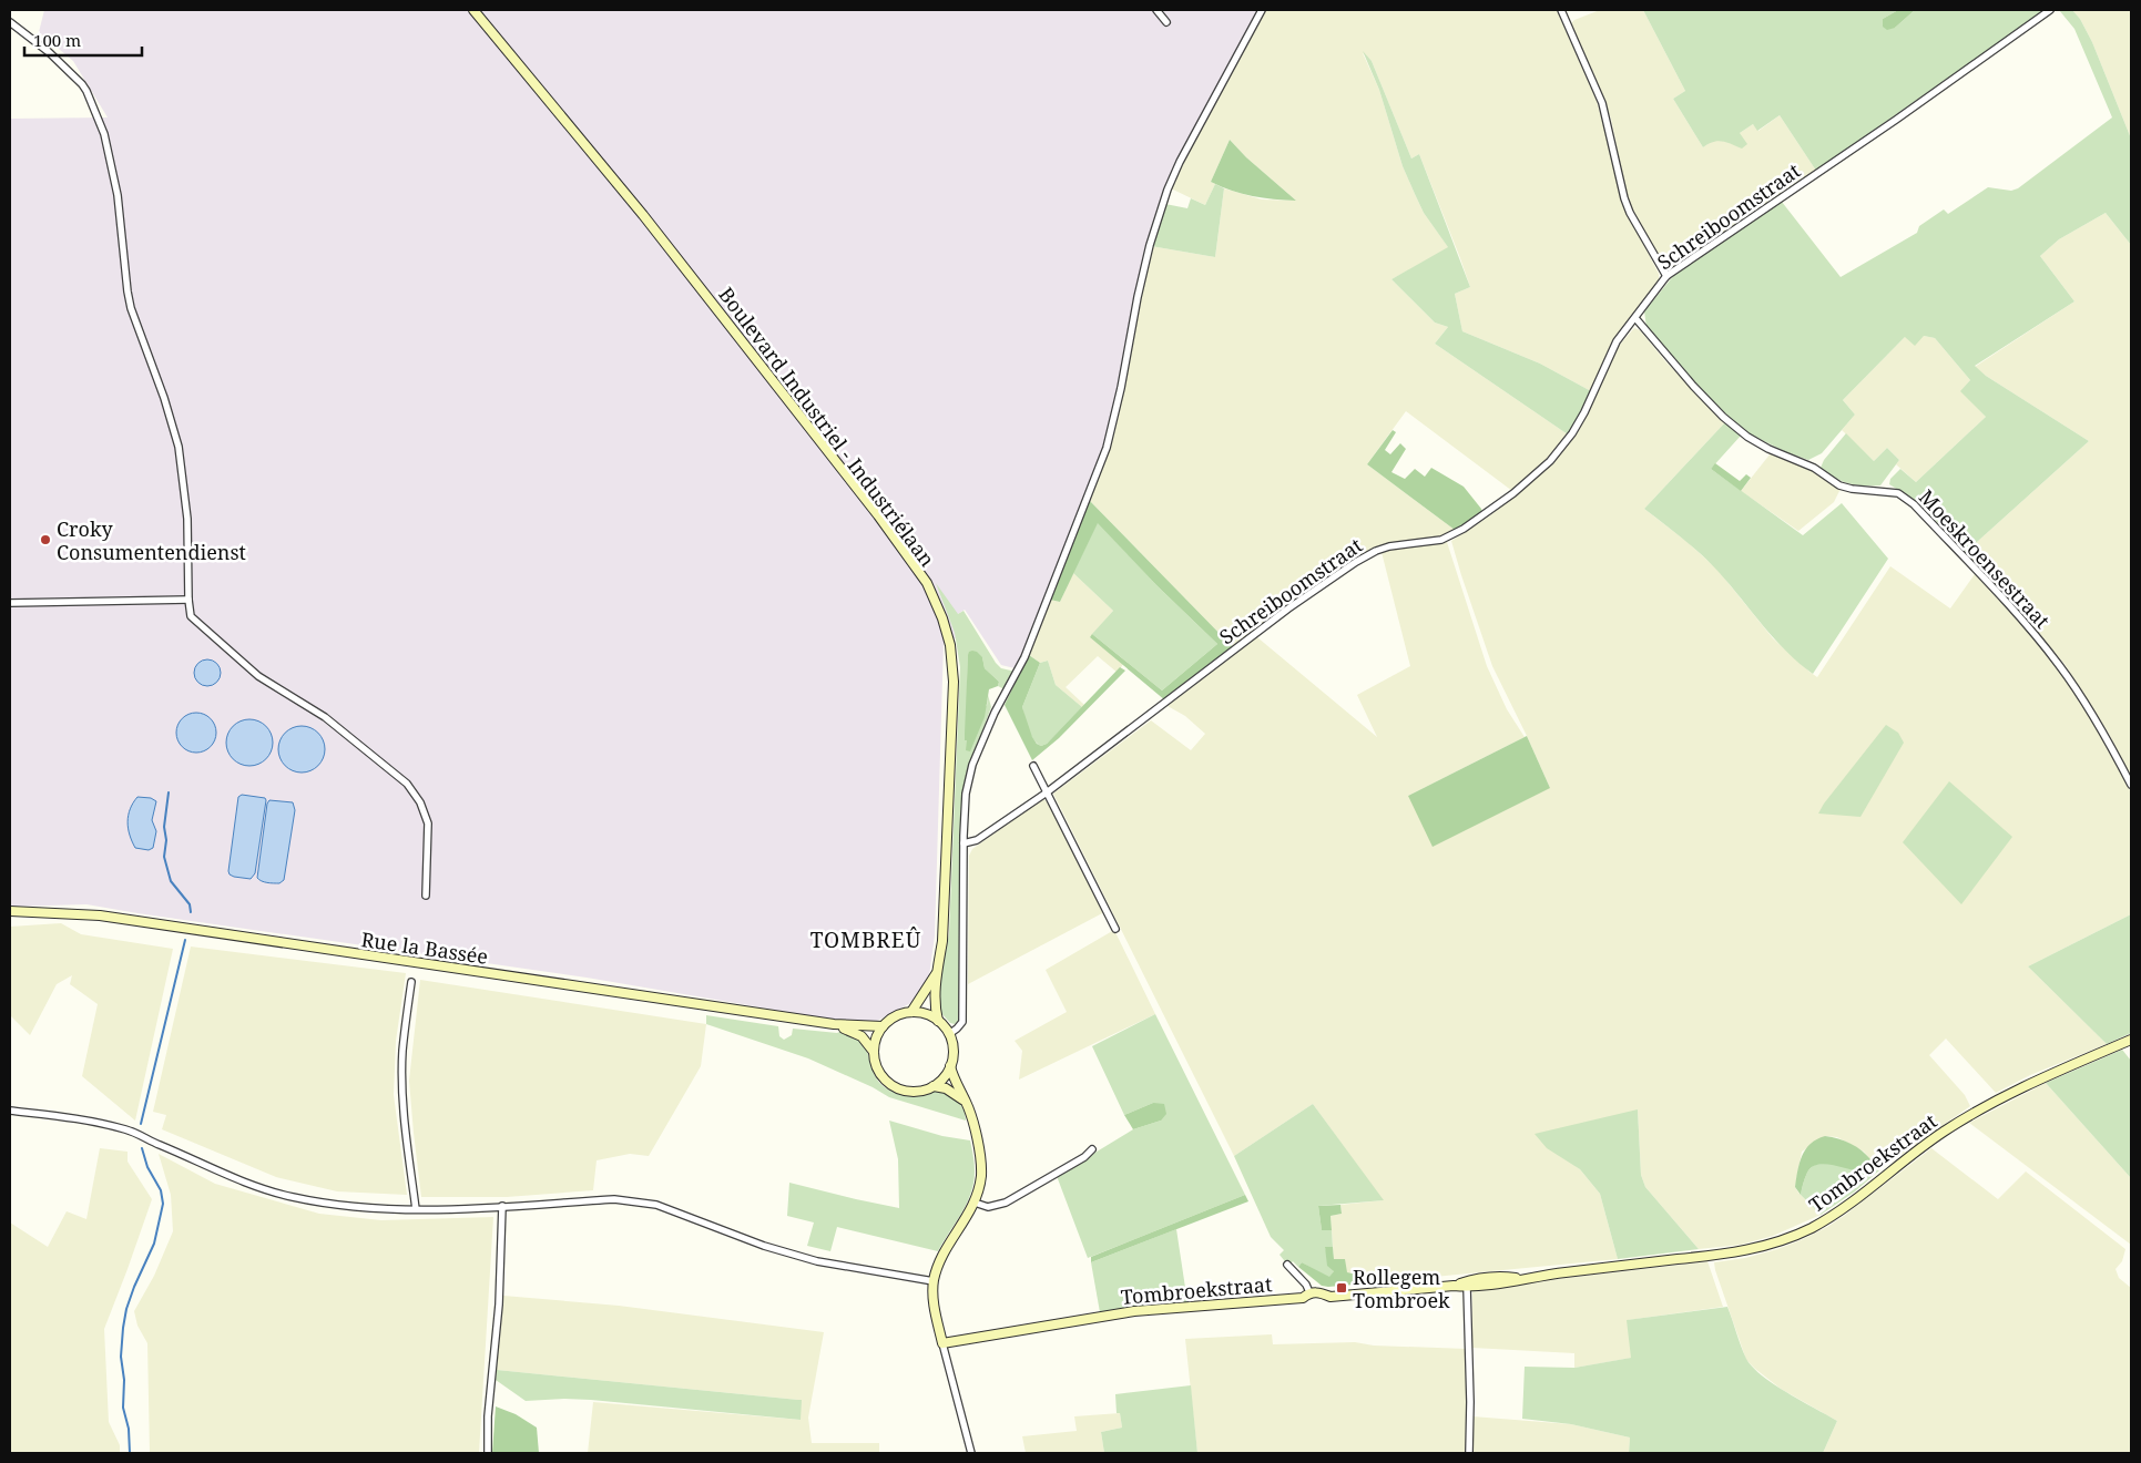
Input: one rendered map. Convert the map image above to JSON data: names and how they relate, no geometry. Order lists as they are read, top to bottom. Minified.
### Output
{"streets":{"main road":["Boulevard Industriel - Industriélaan","Rue la Bassée","Tombroekstraat"],"street":["Schreiboomstraat","Moeskroensestraat"]},"crossings":[["Schreiboomstraat","Moeskroensestraat"],["Boulevard Industriel - Industriélaan","Rue la Bassée"]],"districts":["TOMBREÛ"],"places":{"other":["Croky Consumentendienst"],"transit":["Rollegem Tombroek"]},"scale_bar":"100 m"}
